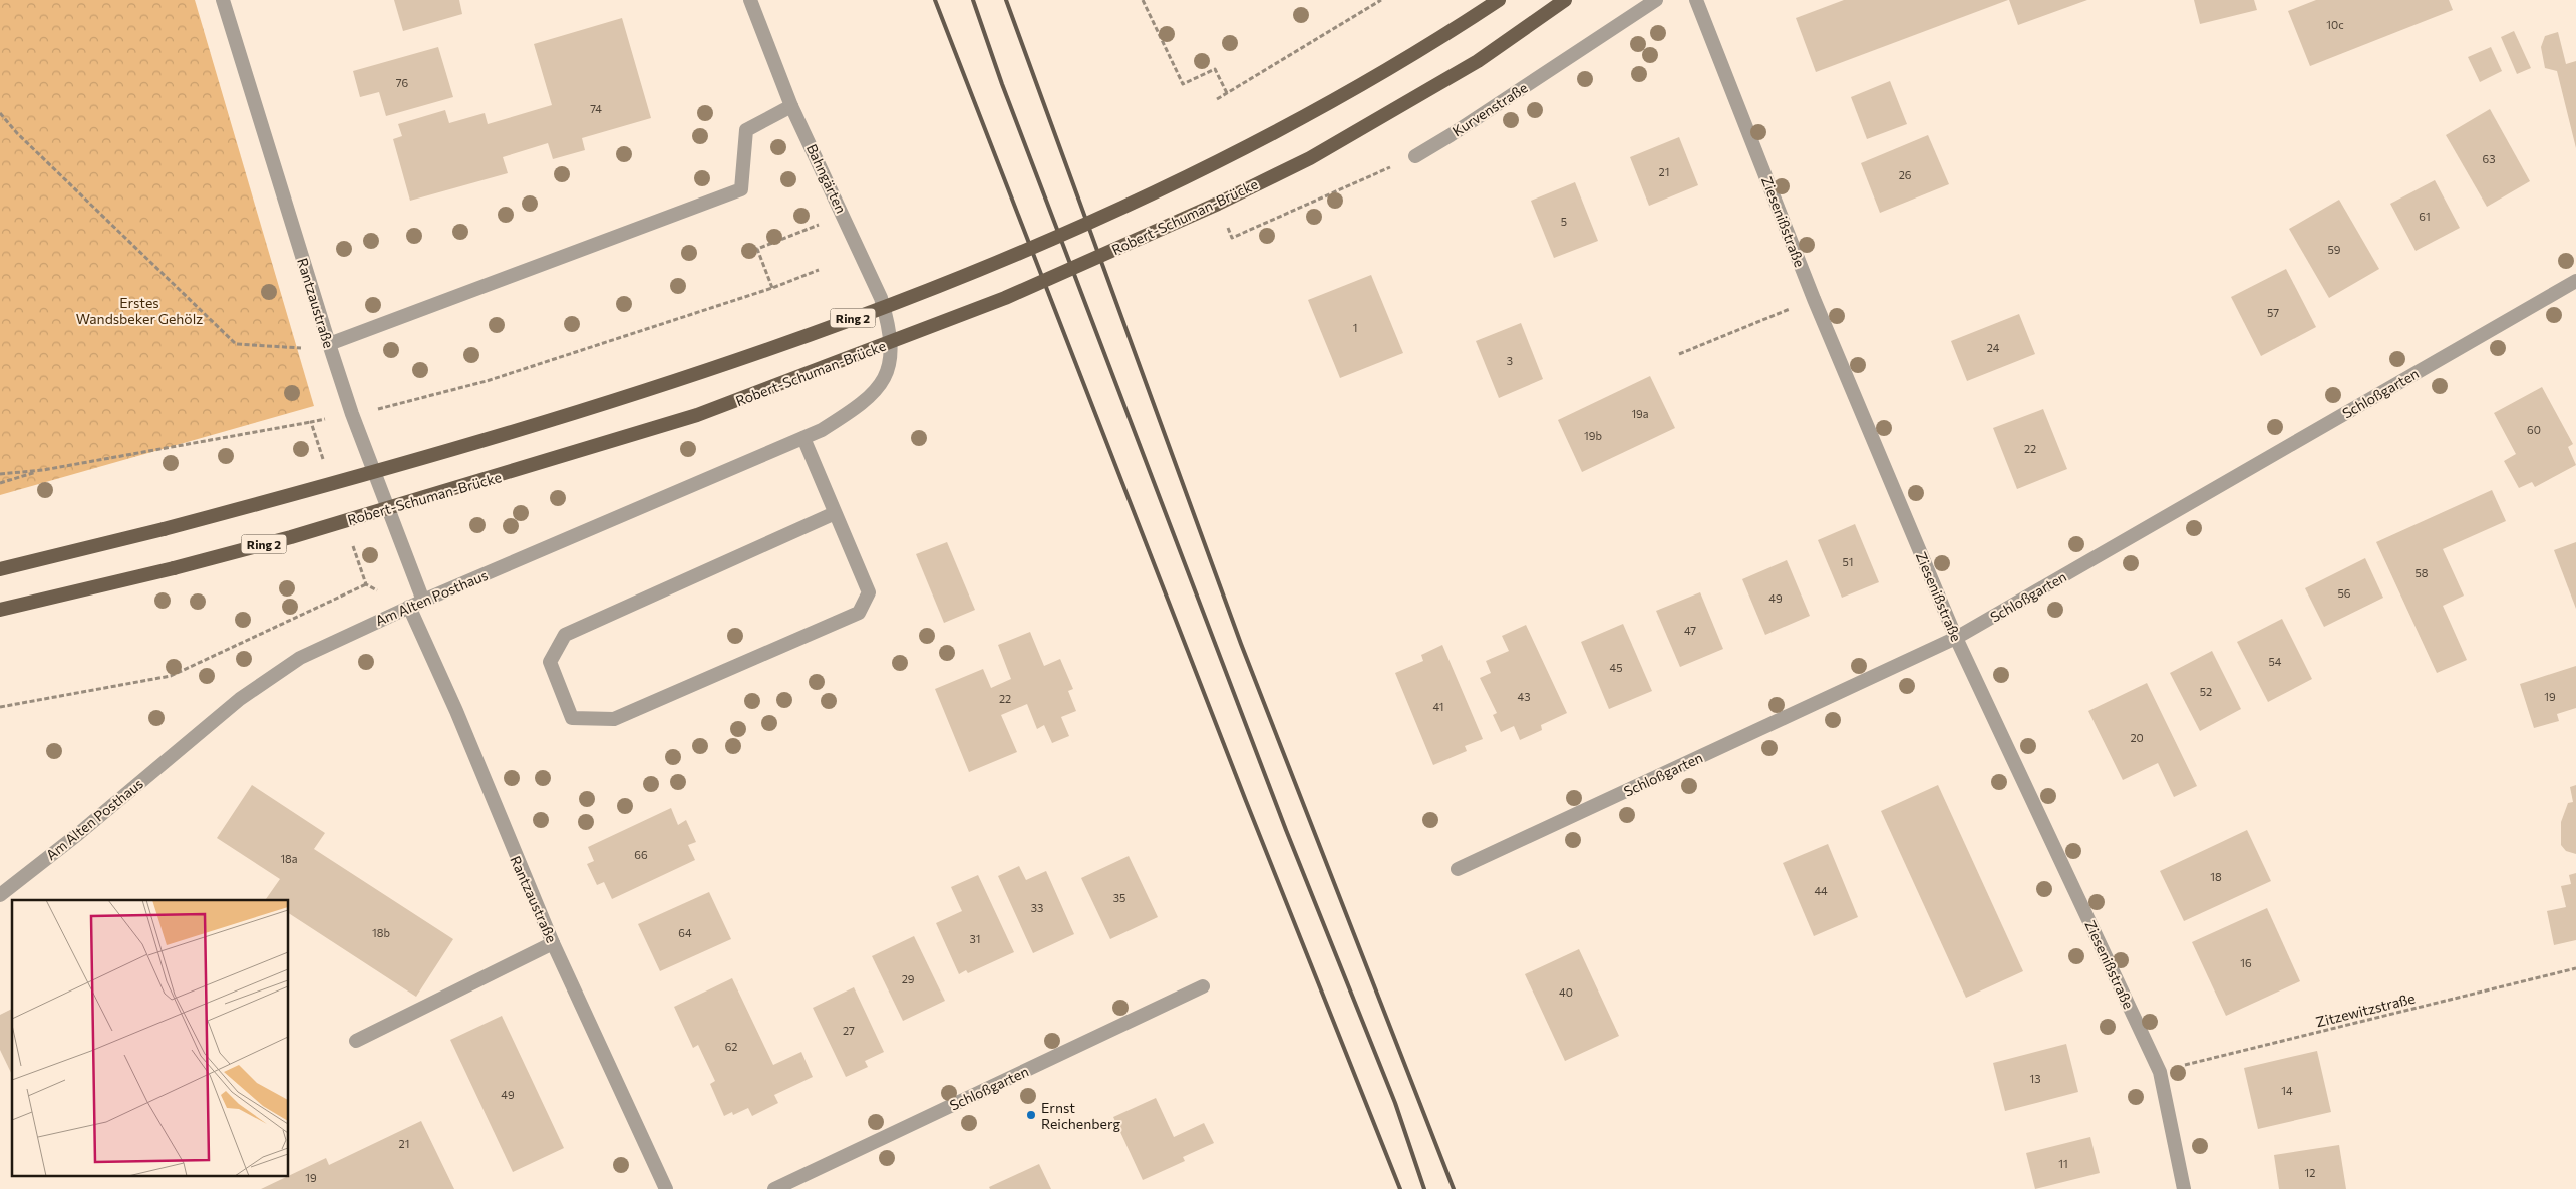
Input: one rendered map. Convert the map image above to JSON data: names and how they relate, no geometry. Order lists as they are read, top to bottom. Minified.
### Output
{"streets":{"main road":["Robert-Schuman-Brücke","Ring 2"],"street":["Kurvenstraße","Bahngärten","Ziesenißstraße","Rantzaustraße","Schloßgarten","Am Alten Posthaus"],"path":["Zitzewitzstraße"]},"crossings":[["Bahngärten","Am Alten Posthaus"],["Ziesenißstraße","Schloßgarten"],["Ziesenißstraße","Zitzewitzstraße"],["Rantzaustraße","Am Alten Posthaus"]],"parks":["Erstes Wandsbeker Gehölz"],"places":["Ernst Reichenberg"],"house_numbers":["10c","76","74","63","21","26","61","5","59","57","1","24","3","19a","60","19b","22","51","58","56","49","47","54","45","52","43","19","22","41","20","66","18a","18","44","35","33","18b","64","31","16","29","40","27","62","13","14","49","21","11","12","19"]}
